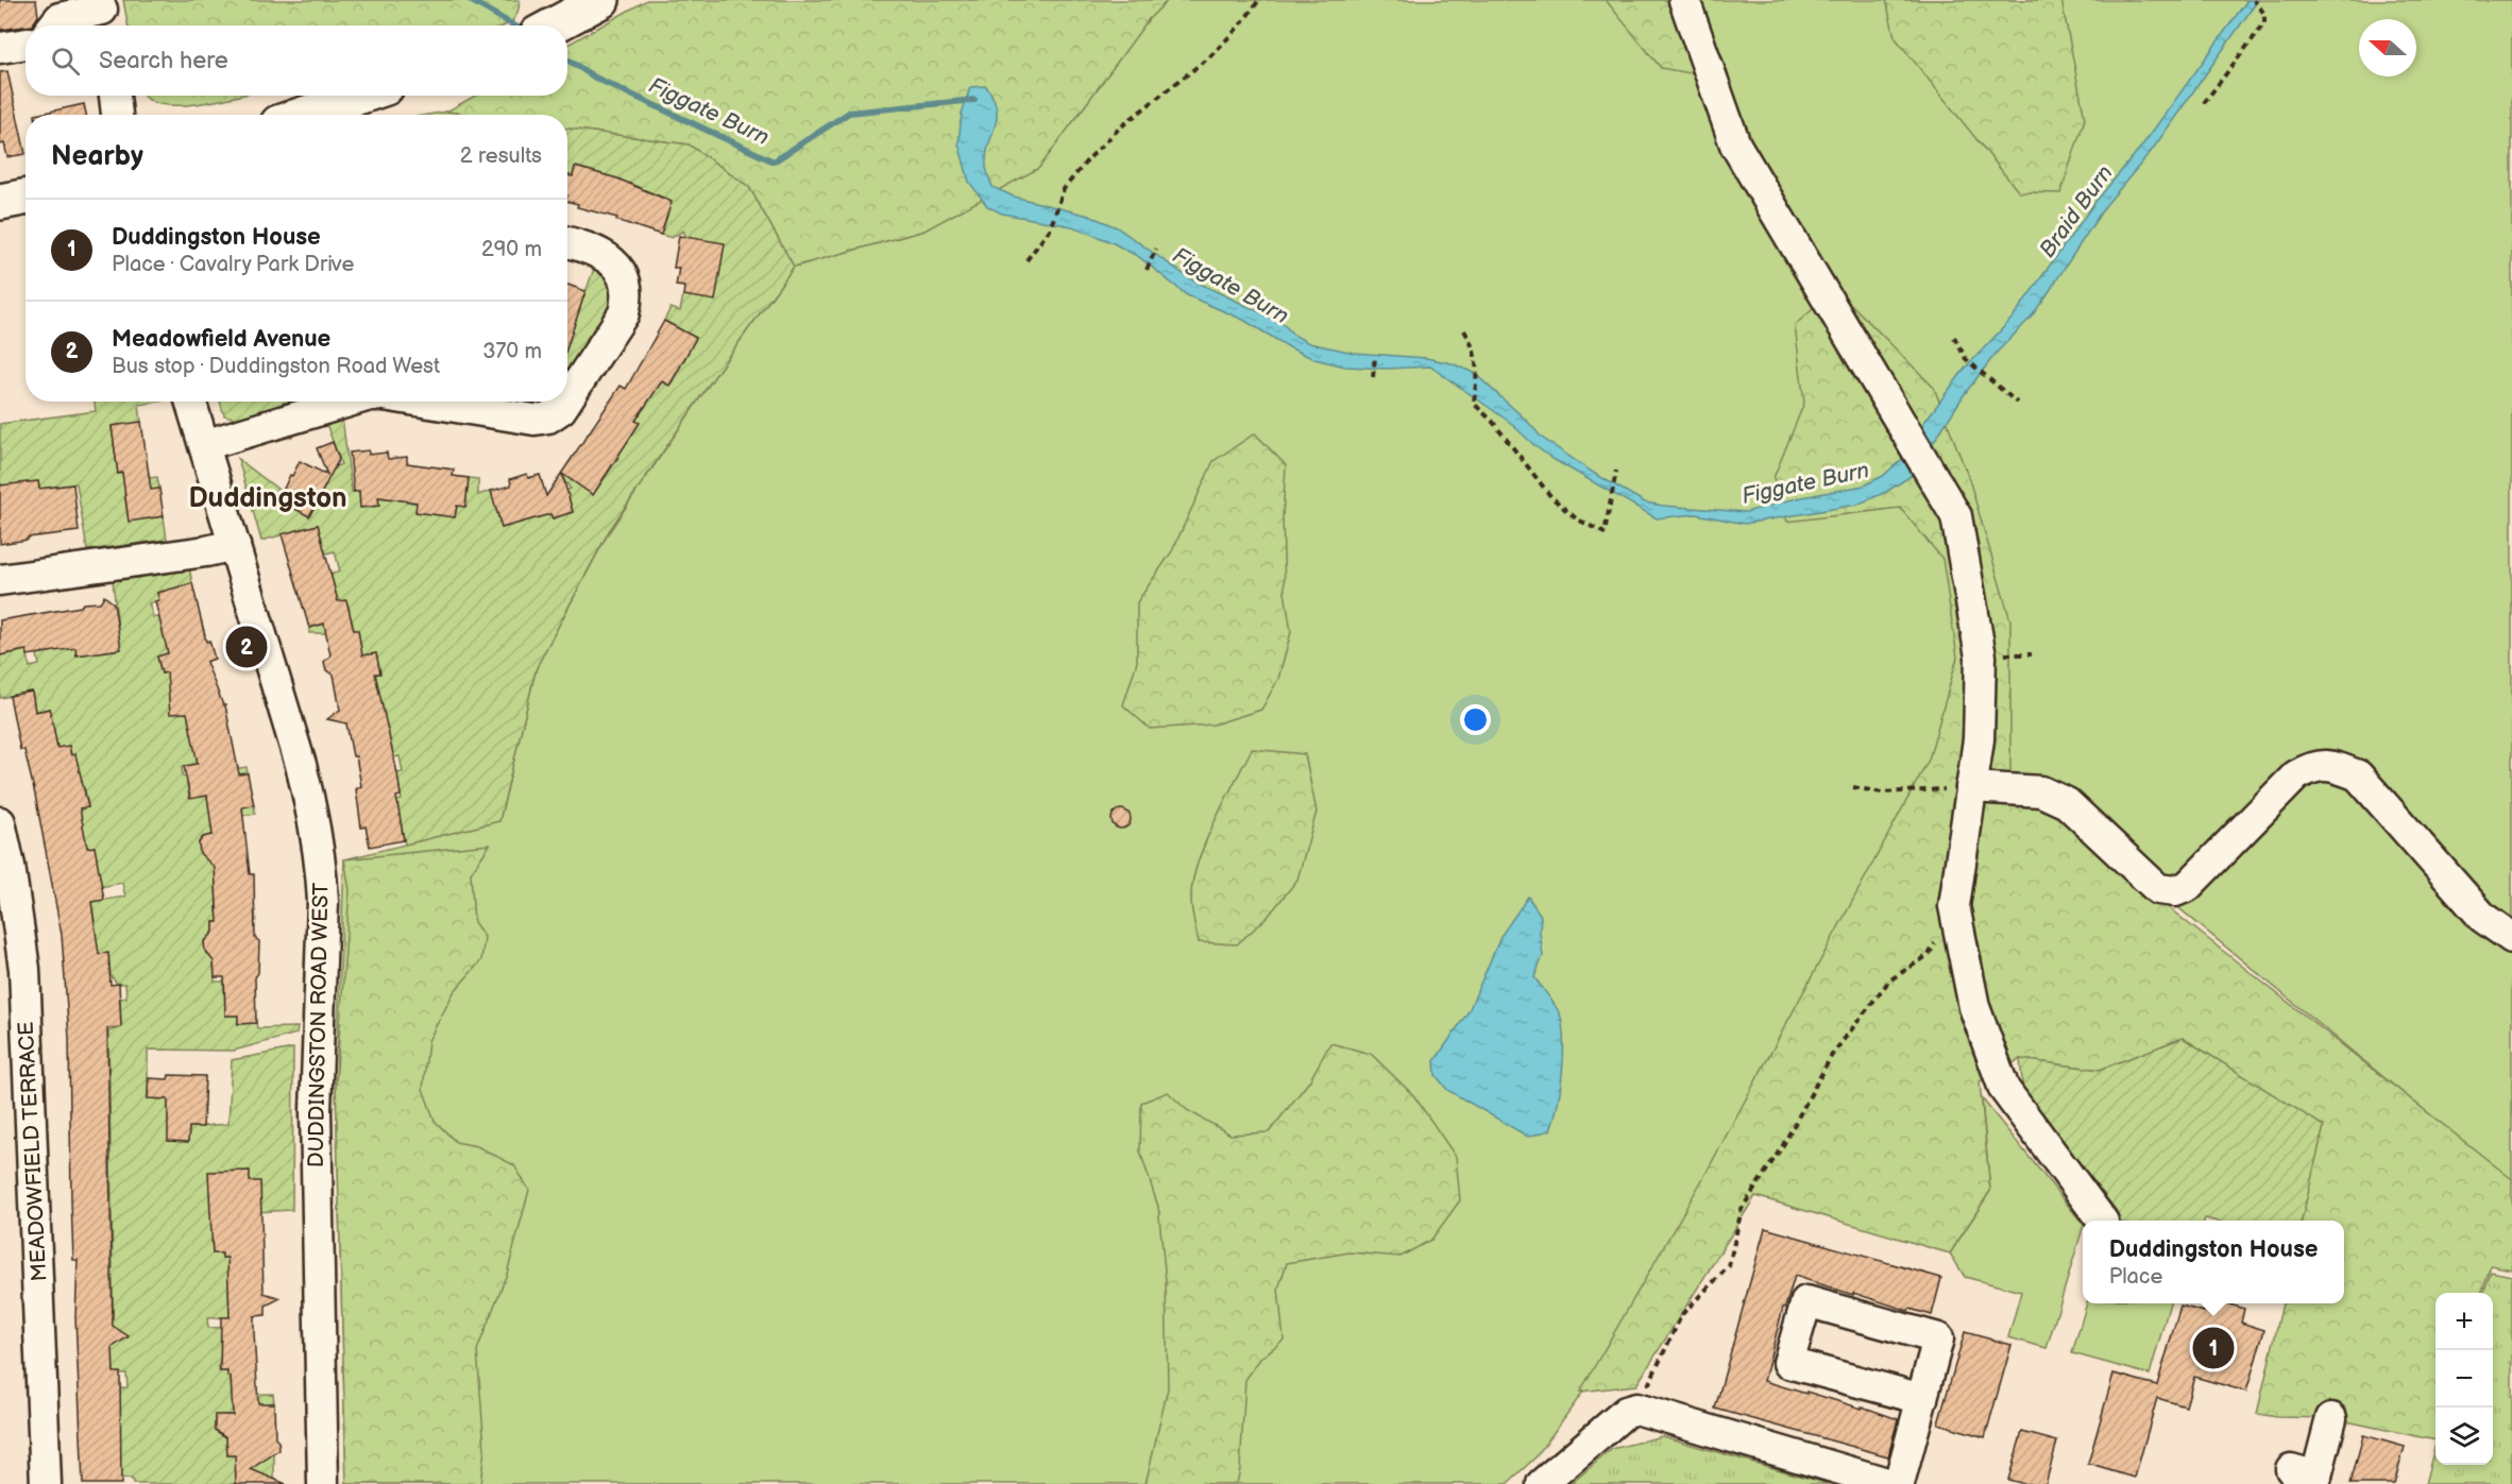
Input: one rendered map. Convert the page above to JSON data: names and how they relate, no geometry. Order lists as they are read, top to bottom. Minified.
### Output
{"streets":{"street":["DUDDINGSTON ROAD WEST","MEADOWFIELD TERRACE"]},"districts":["Duddingston"],"water":["Figgate Burn","Braid Burn"],"north":"left","page":{"search":"Search here","heading":["Nearby","2 results"],"list":[{"mark":"1","name":"Duddingston House","note":"Place · Cavalry Park Drive","value":"290 m"},{"mark":"2","name":"Meadowfield Avenue","note":"Bus stop · Duddingston Road West","value":"370 m"}],"pins":["2","1"],"popup":["Duddingston House","Place"],"map_buttons":["+","−"]}}
